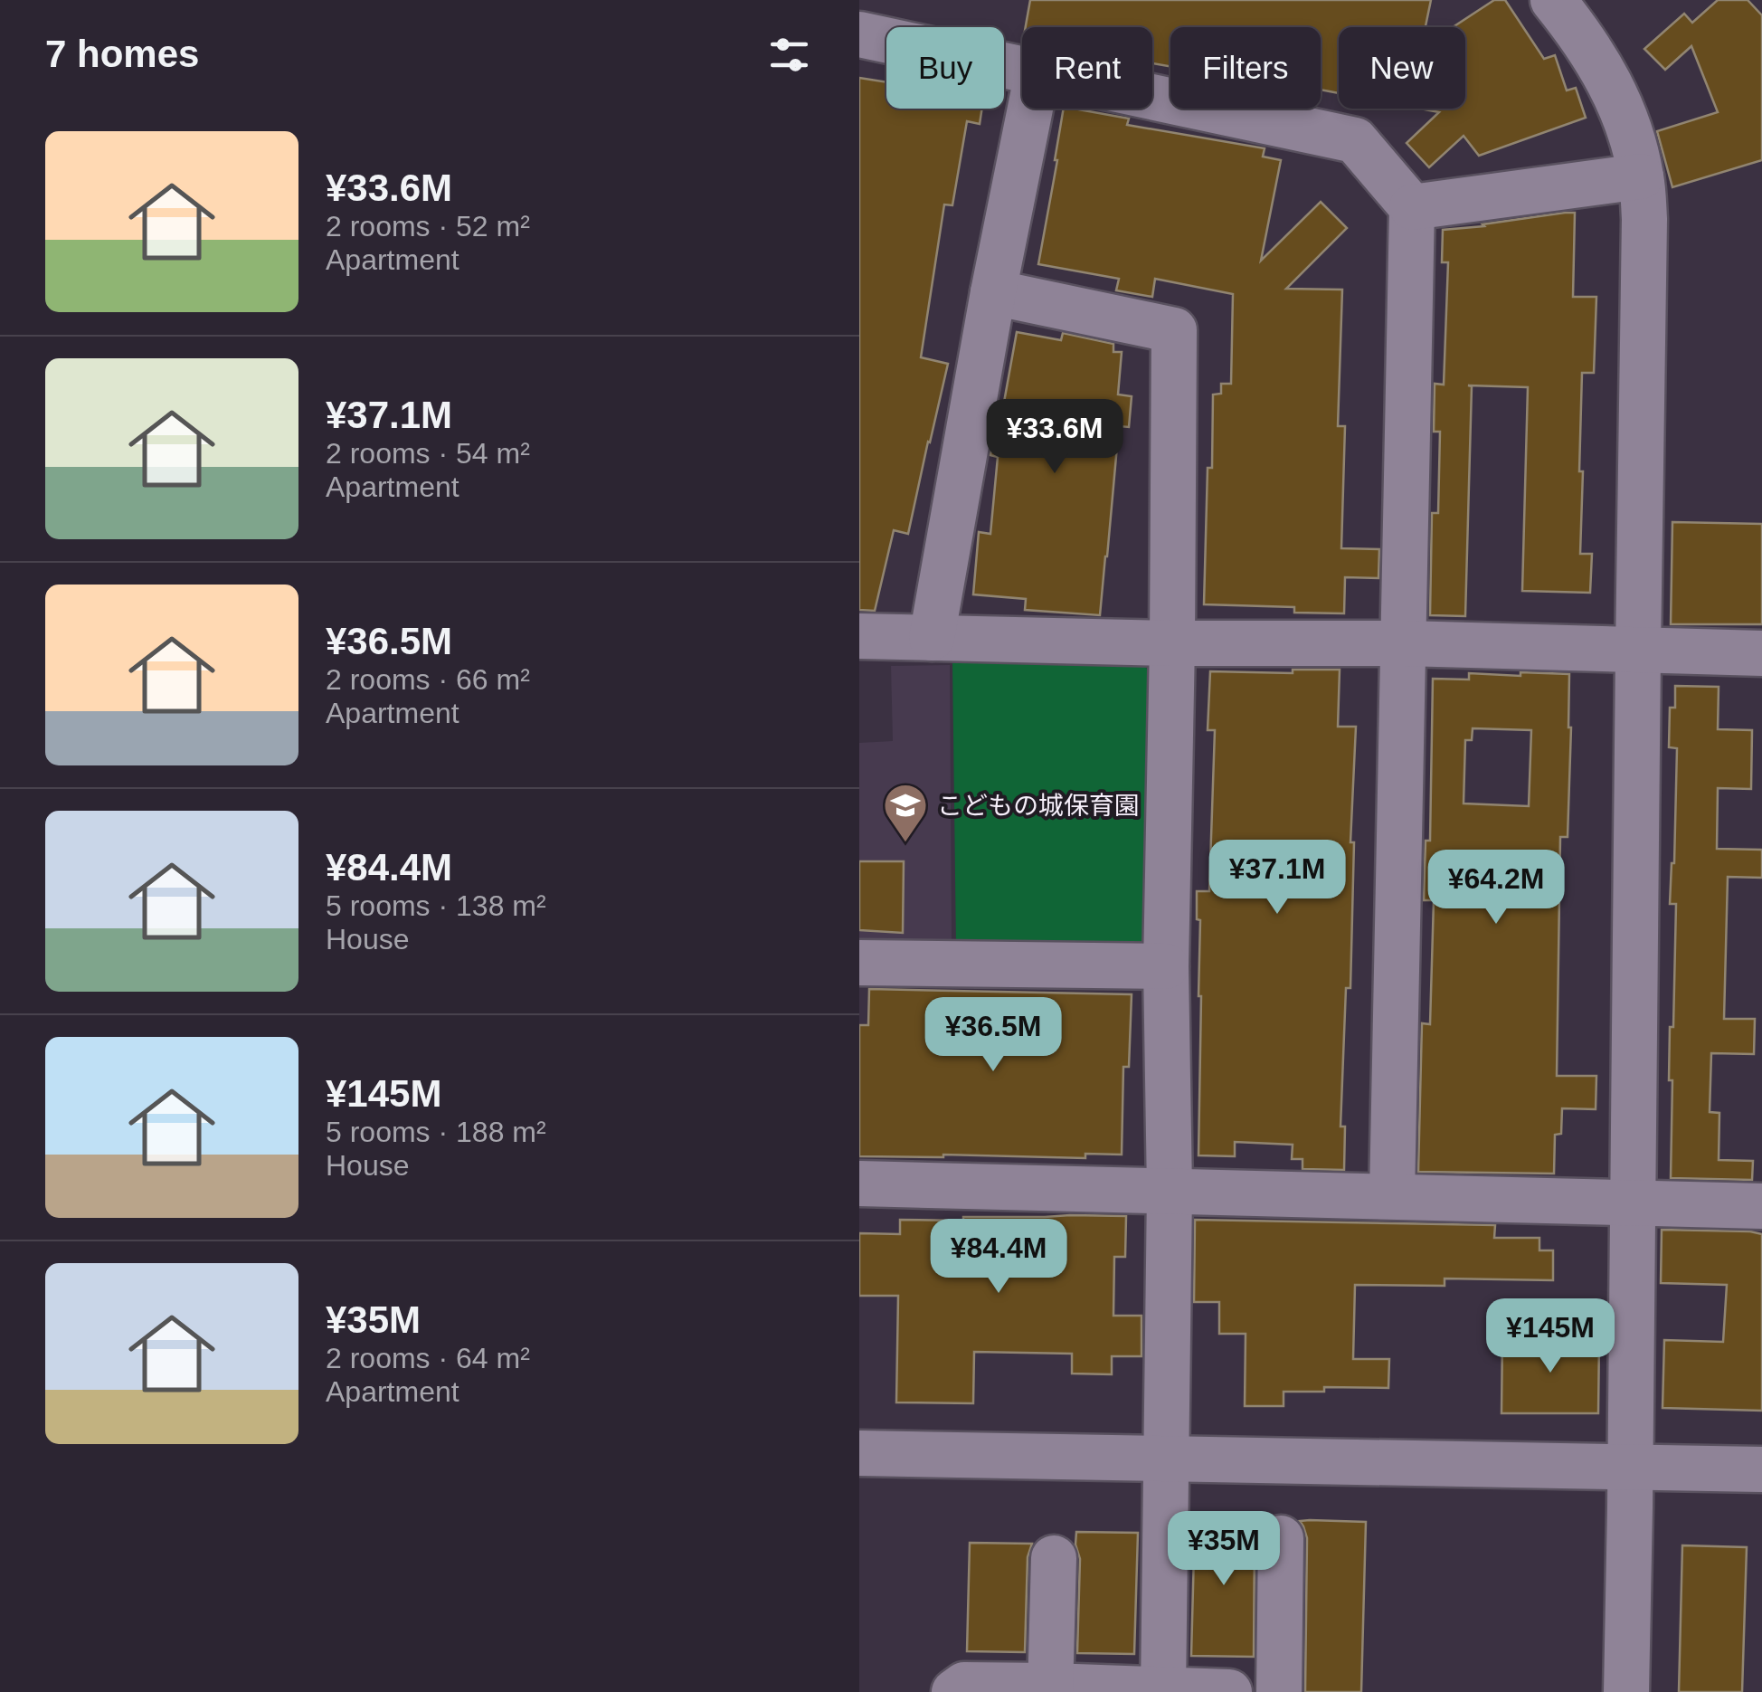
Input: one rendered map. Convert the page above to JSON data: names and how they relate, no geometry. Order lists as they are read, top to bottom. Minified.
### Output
{"places":{"school or university":["こどもの城保育園"]},"page":{"heading":"7 homes","chip":["Buy","Rent","Filters","New"],"list":[{"name":"¥33.6M","note":"2 rooms · 52 m² · Apartment"},{"name":"¥37.1M","note":"2 rooms · 54 m² · Apartment"},{"name":"¥36.5M","note":"2 rooms · 66 m² · Apartment"},{"name":"¥84.4M","note":"5 rooms · 138 m² · House"},{"name":"¥145M","note":"5 rooms · 188 m² · House"},{"name":"¥35M","note":"2 rooms · 64 m² · Apartment"}],"price":["¥33.6M","¥37.1M","¥64.2M","¥36.5M","¥84.4M","¥145M","¥35M"]}}
